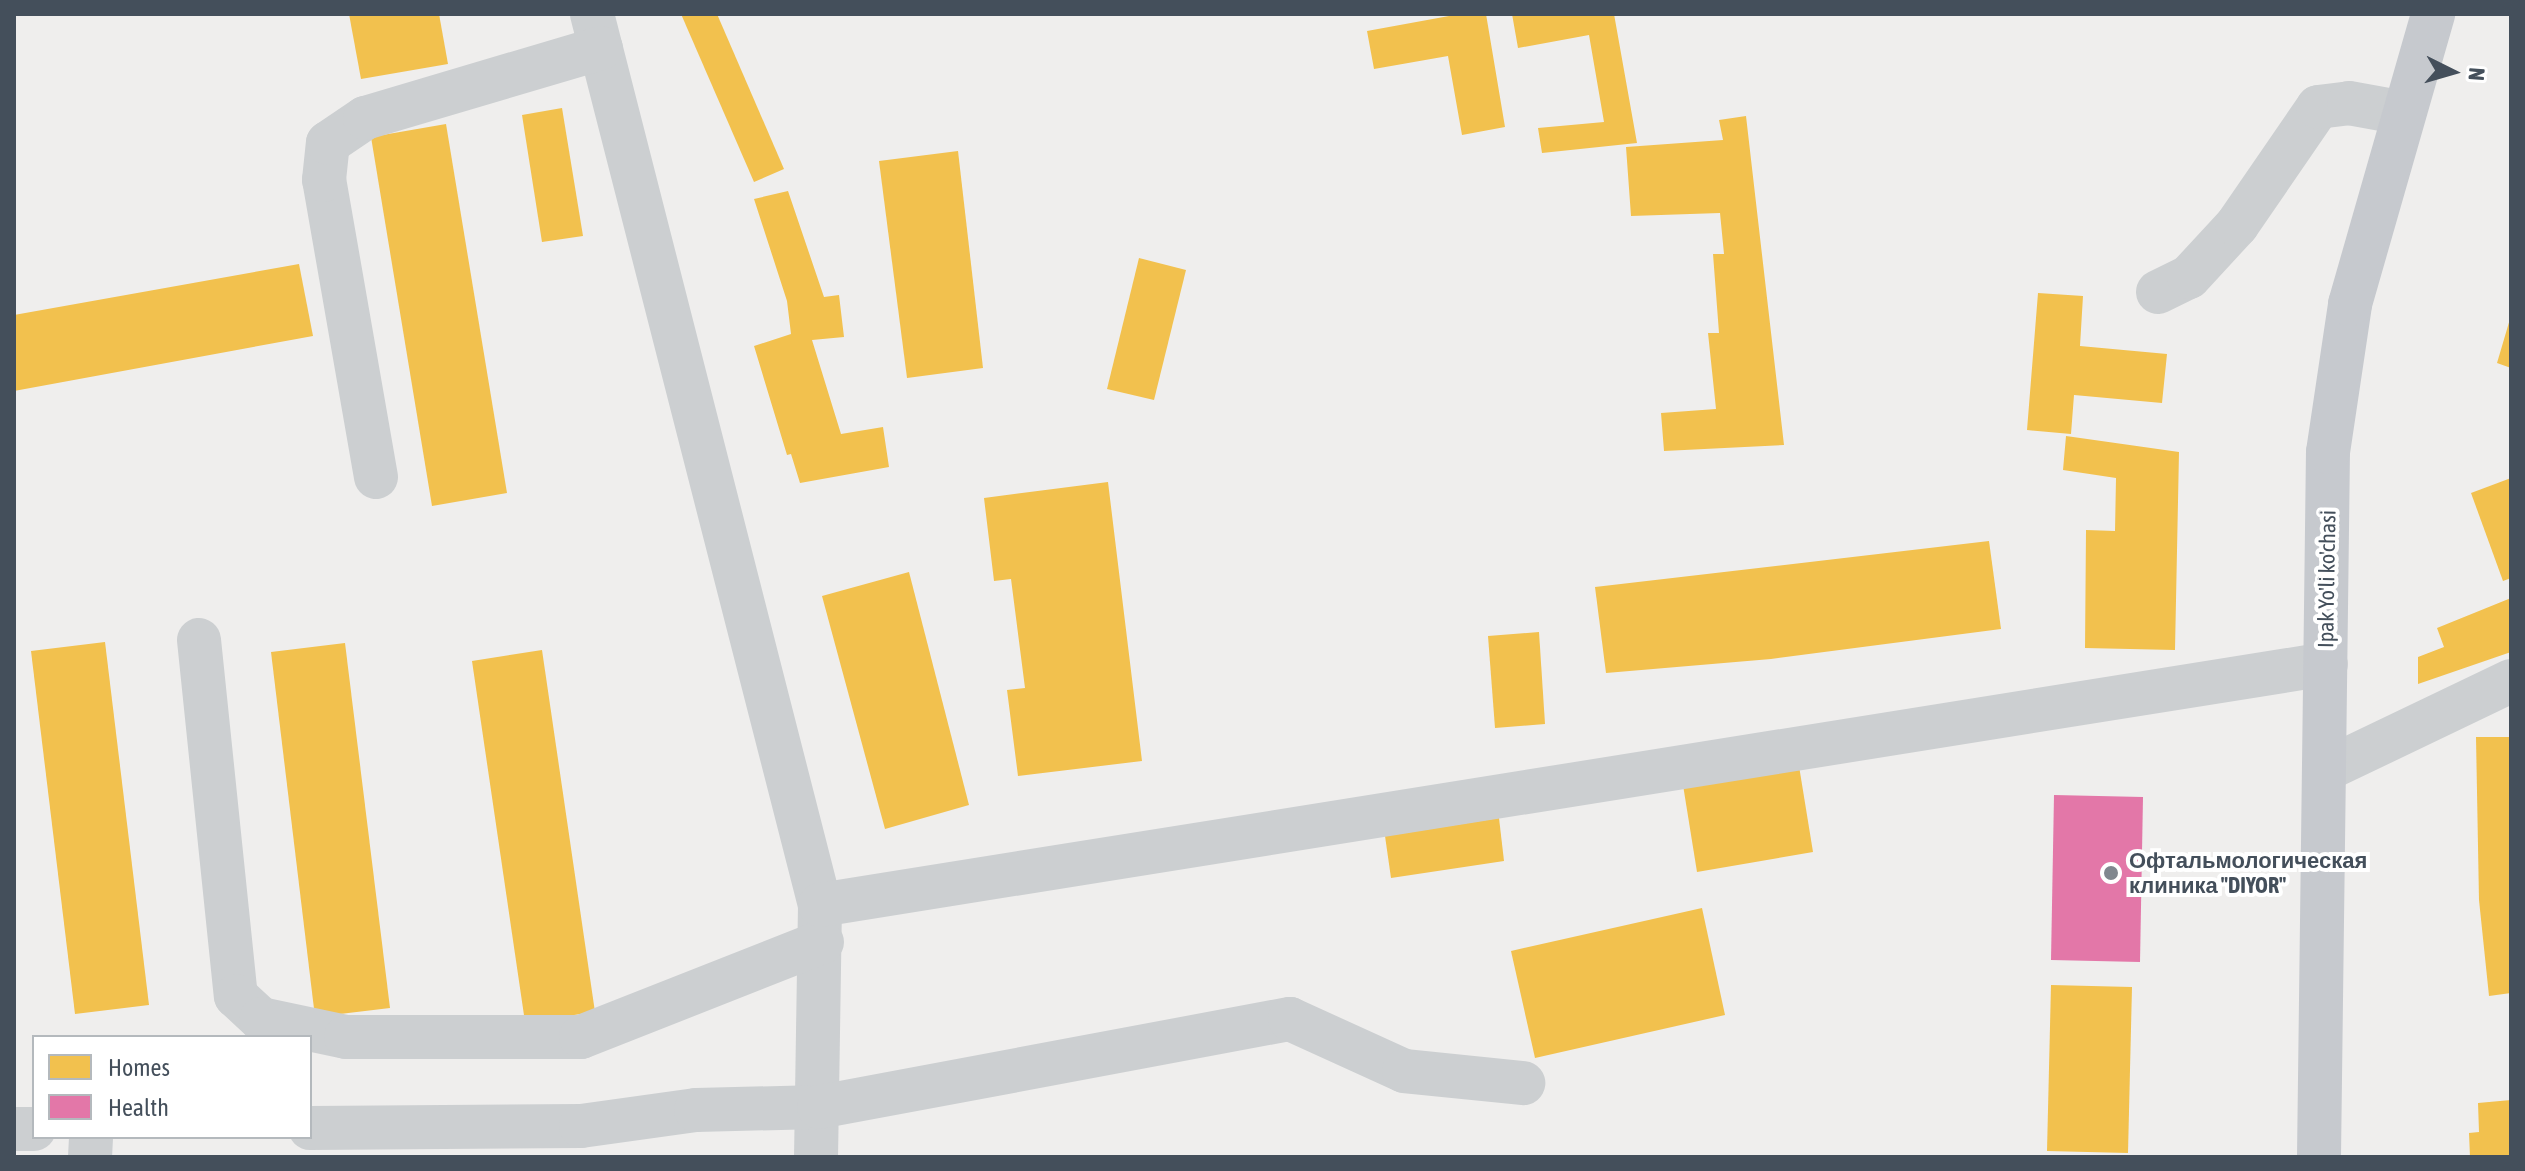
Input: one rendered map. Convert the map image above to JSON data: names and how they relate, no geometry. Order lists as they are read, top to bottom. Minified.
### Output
{"streets":{"main road":["Ipak Yo'li ko'chasi"]},"places":["Офтальмологическая клиника \"DIYOR\""],"legend":["Homes","Health"],"north":"right"}
